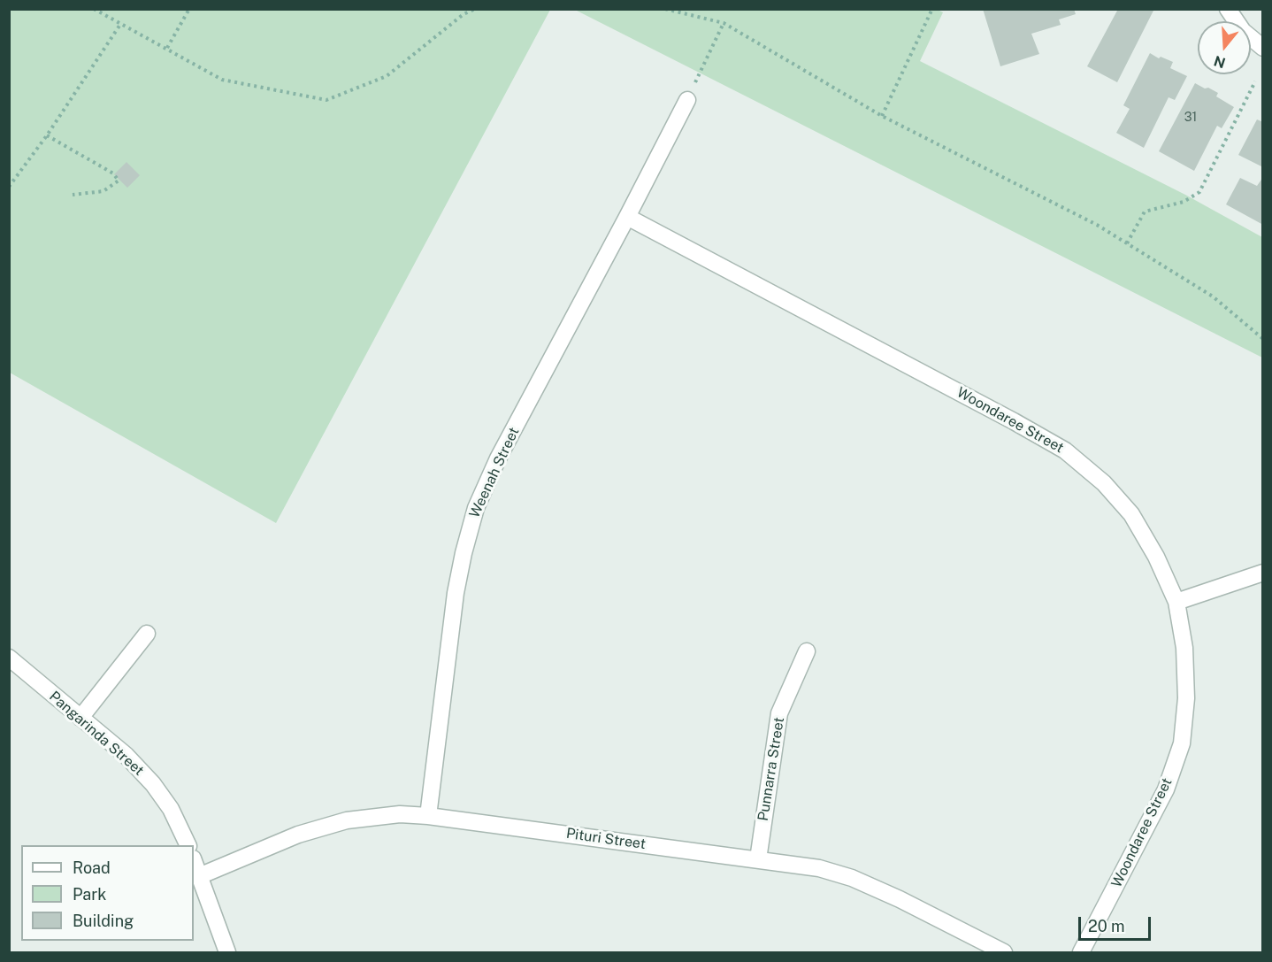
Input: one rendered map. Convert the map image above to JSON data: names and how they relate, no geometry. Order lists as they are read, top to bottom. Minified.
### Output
{"streets":{"street":["Woondaree Street","Weenah Street","Pangarinda Street","Punnarra Street","Pituri Street"]},"crossings":[["Woondaree Street","Weenah Street"],["Weenah Street","Pituri Street"],["Punnarra Street","Pituri Street"]],"house_numbers":["31"],"legend":["Road","Park","Building"],"scale_bar":"20 m","north":"bottom"}
